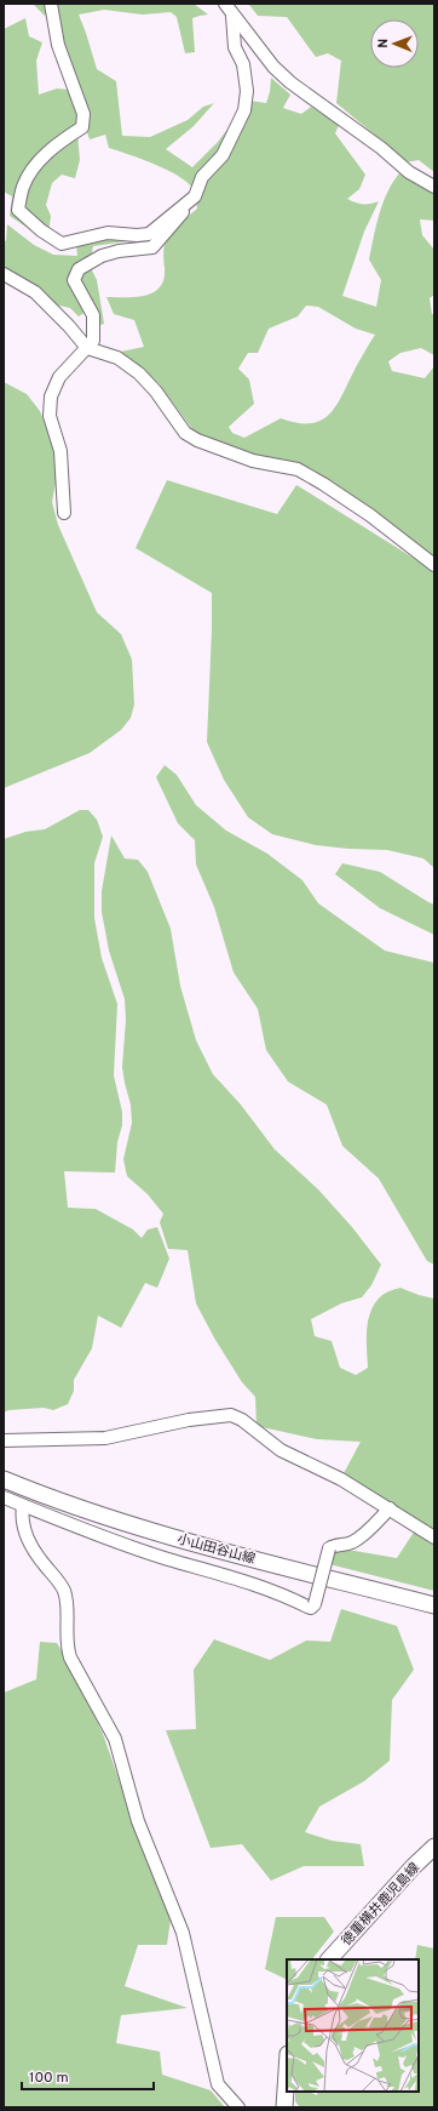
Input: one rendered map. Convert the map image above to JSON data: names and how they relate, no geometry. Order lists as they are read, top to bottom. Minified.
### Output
{"streets":{"main road":["小山田谷山線","徳重横井鹿児島線"]},"scale_bar":"100 m","north":"left"}
